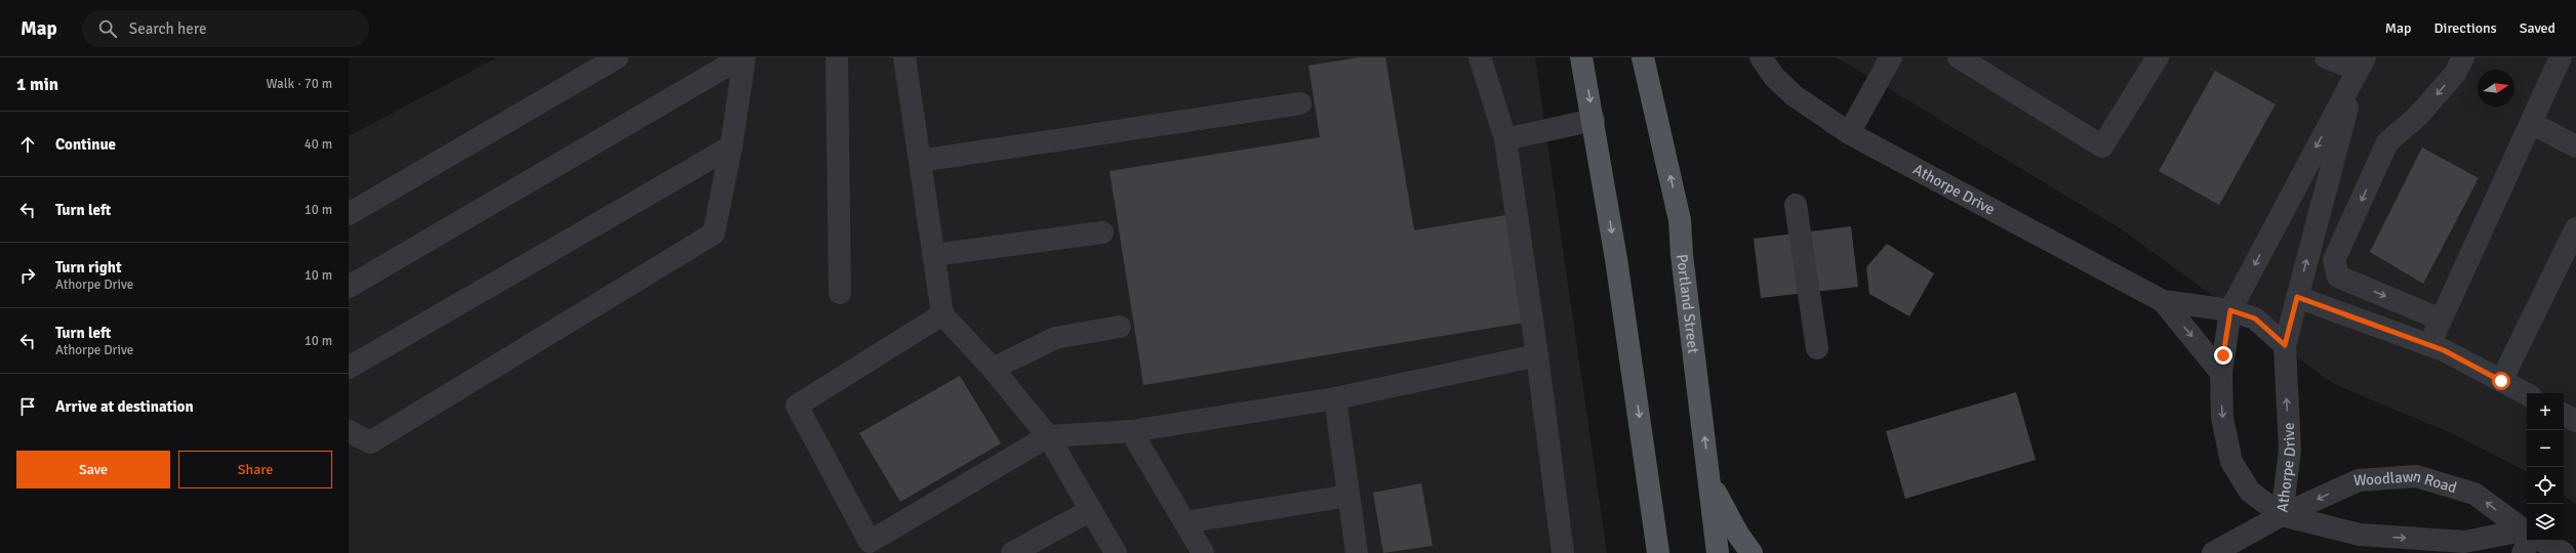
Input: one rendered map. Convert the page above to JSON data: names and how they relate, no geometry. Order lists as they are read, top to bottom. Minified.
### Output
{"streets":{"main road":["Portland Street"],"street":["Athorpe Drive","Woodlawn Road"]},"crossings":[["Athorpe Drive","Woodlawn Road"]],"north":"right","page":{"header":"Map","search":"Search here","nav":["Map","Directions","Saved"],"heading":["1 min","Walk · 70 m"],"list":[["Continue","40 m"],["Turn left","10 m"],["Turn right","Athorpe Drive","10 m"],["Turn left","Athorpe Drive","10 m"],"Arrive at destination"],"map_buttons":["+","−"],"buttons":["Save","Share"]}}
